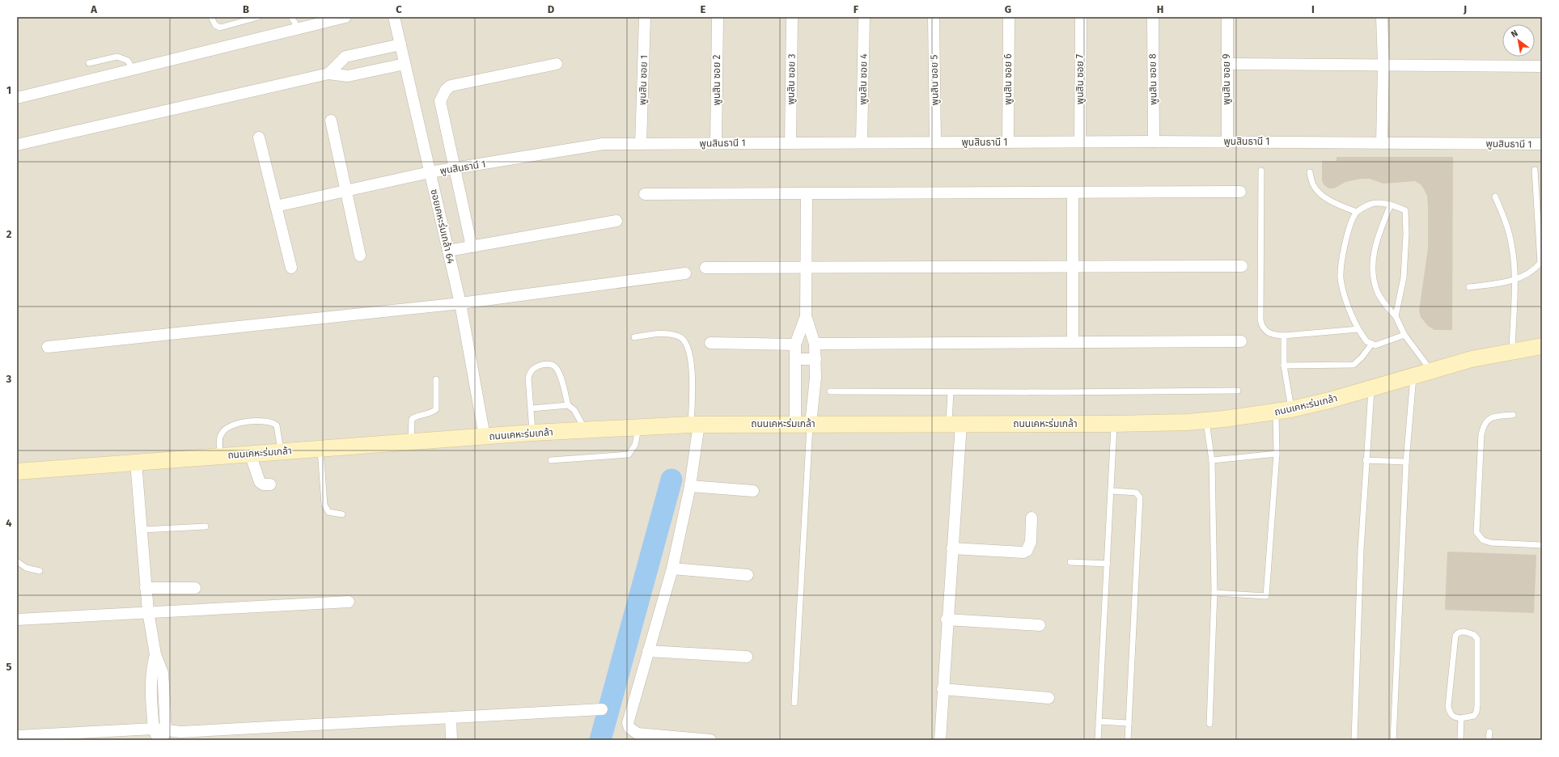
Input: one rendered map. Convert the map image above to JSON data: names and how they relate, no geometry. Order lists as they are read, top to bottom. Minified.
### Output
{"streets":{"street":["พูนสิน ซอย 3","พูนสิน ซอย 4","พูนสิน ซอย 6","พูนสิน ซอย 7","พูนสิน ซอย 8","พูนสิน ซอย 9","พูนสิน ซอย 1","พูนสิน ซอย 2","พูนสิน ซอย 5","พูนสินธานี 1","ซอยเคหะร่มเกล้า 64","ถนนเคหะร่มเกล้า"]},"crossings":[["พูนสิน ซอย 3","พูนสินธานี 1"],["พูนสิน ซอย 4","พูนสินธานี 1"],["พูนสิน ซอย 6","พูนสินธานี 1"],["พูนสิน ซอย 7","พูนสินธานี 1"],["พูนสิน ซอย 8","พูนสินธานี 1"],["พูนสิน ซอย 9","พูนสินธานี 1"],["พูนสิน ซอย 1","พูนสินธานี 1"],["พูนสิน ซอย 2","พูนสินธานี 1"],["พูนสิน ซอย 5","พูนสินธานี 1"],["พูนสินธานี 1","ซอยเคหะร่มเกล้า 64"],["ซอยเคหะร่มเกล้า 64","ถนนเคหะร่มเกล้า"]],"north":"top left","grid":{"columns":["A","B","C","D","E","F","G","H","I","J"],"rows":["1","2","3","4","5"]}}
